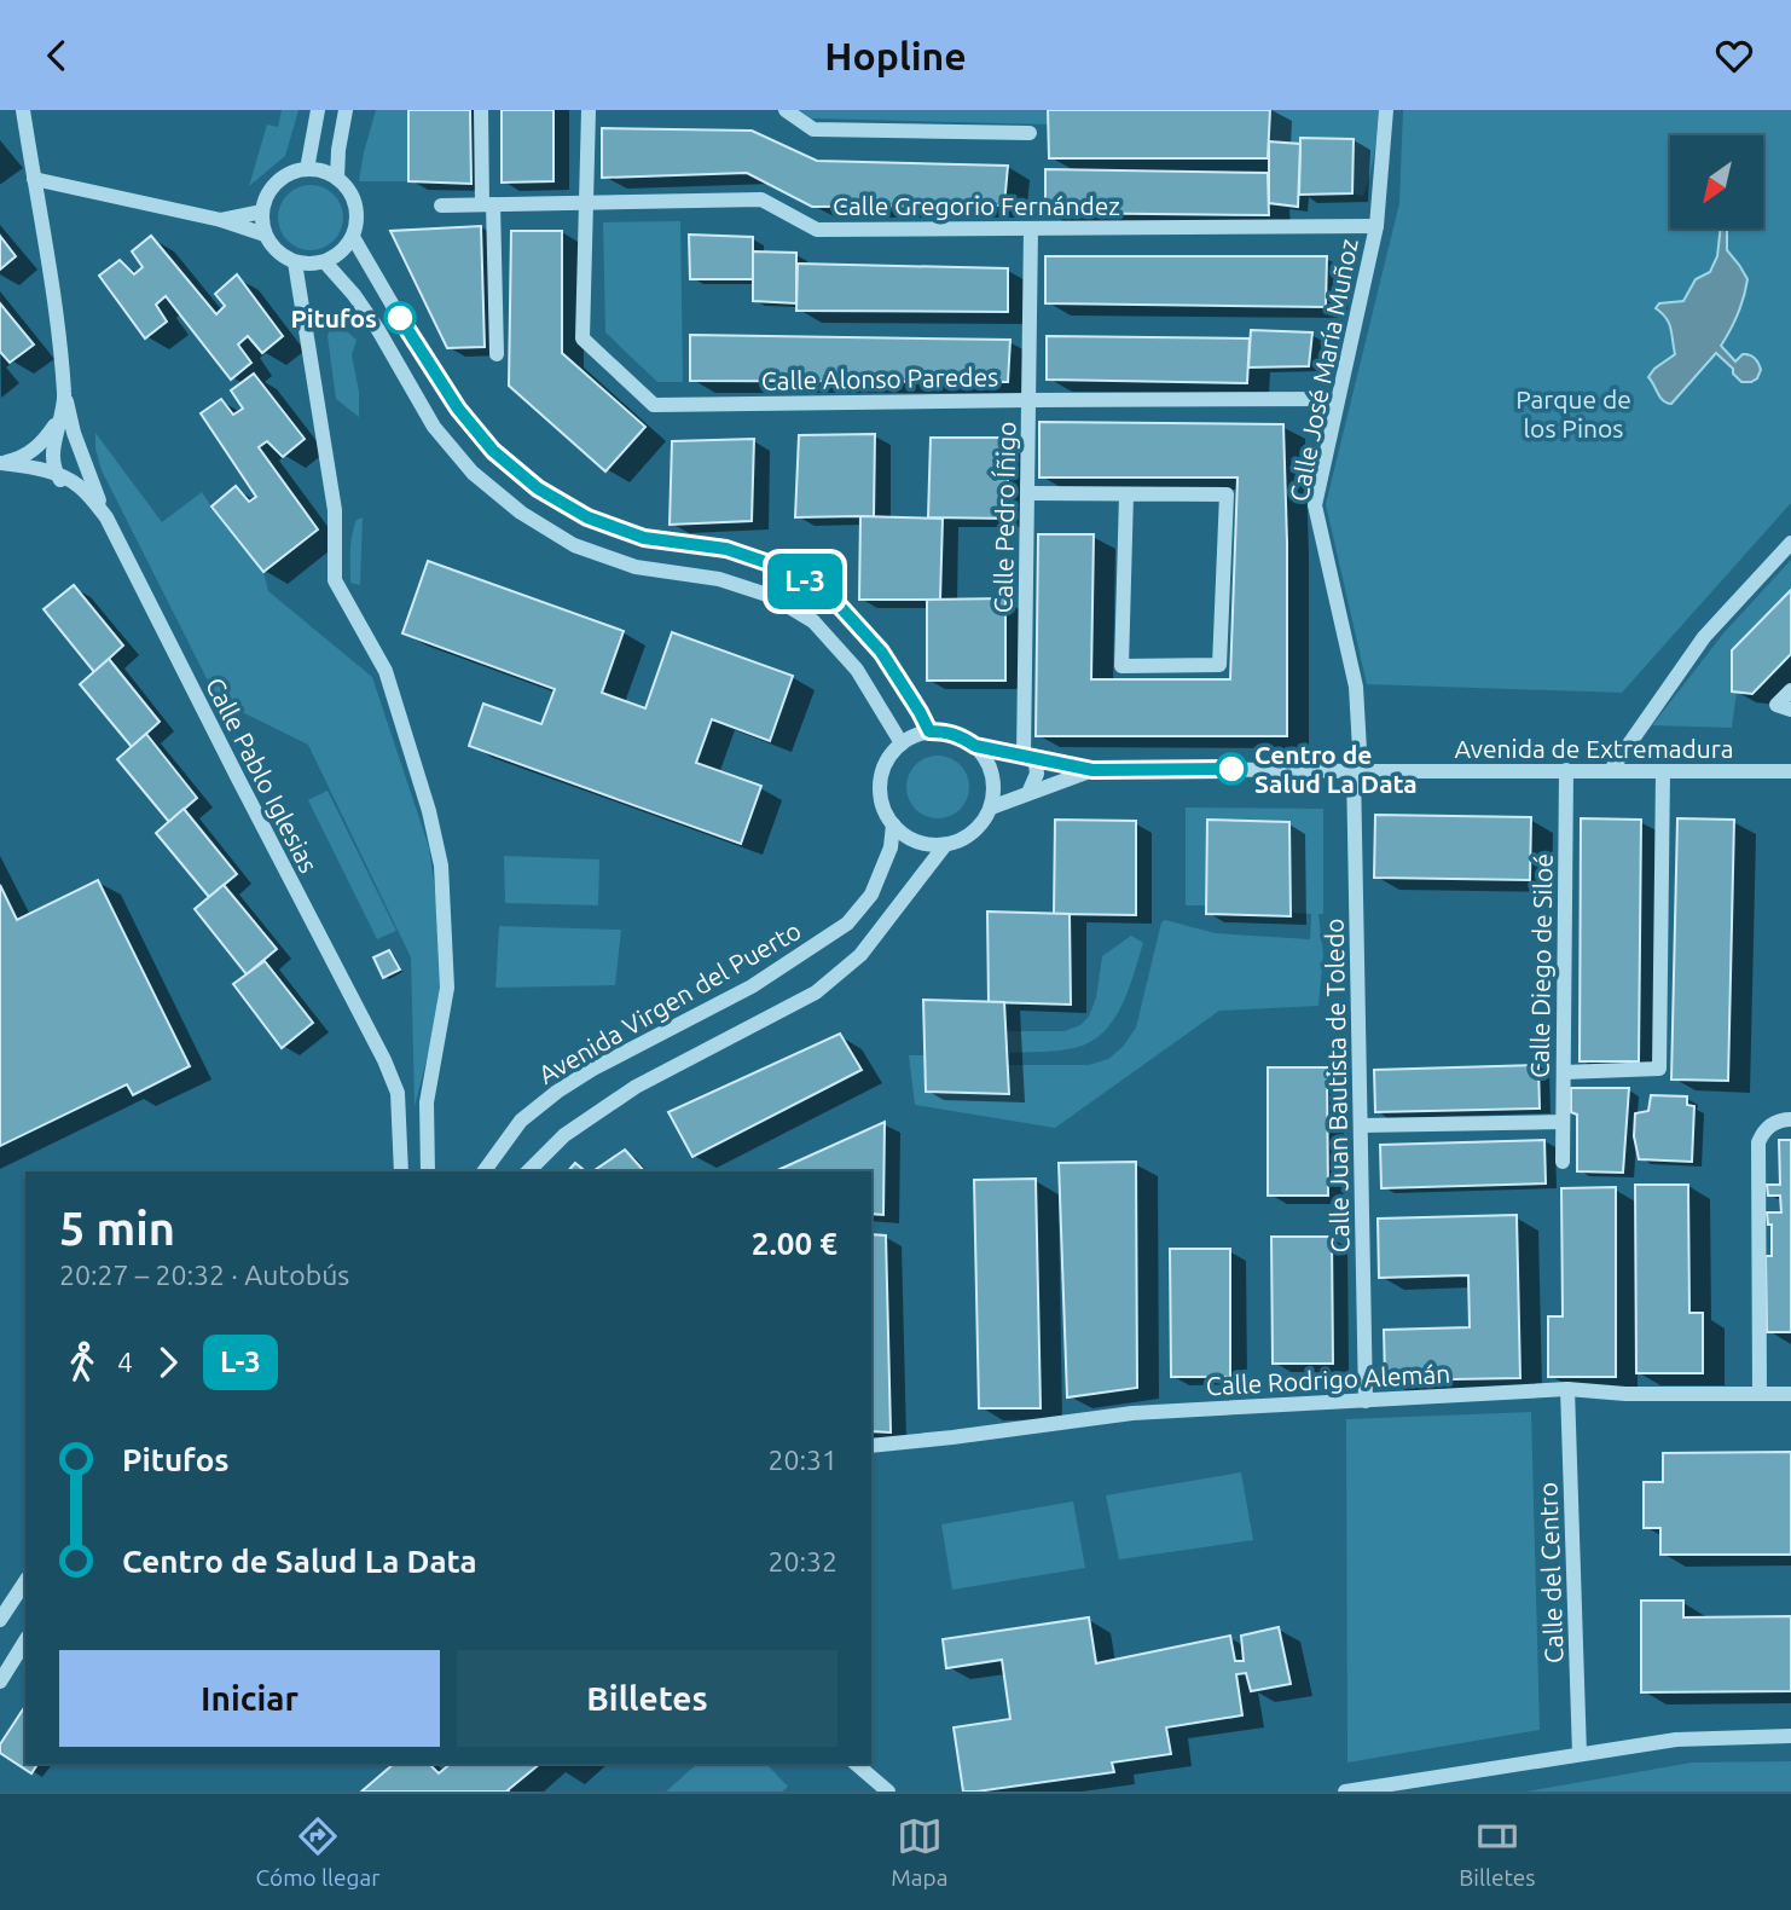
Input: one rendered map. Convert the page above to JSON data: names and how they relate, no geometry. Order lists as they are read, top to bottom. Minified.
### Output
{"streets":{"street":["Calle Gregorio Fernández","Calle José María Muñoz","Calle Alonso Paredes","Calle Pedro Íñigo","Avenida de Extremadura","Calle Pablo Iglesias","Calle Diego de Siloé","Avenida Virgen del Puerto","Calle Juan Bautista de Toledo","Calle Rodrigo Alemán","Calle del Centro"]},"crossings":[["Calle Gregorio Fernández","Calle José María Muñoz"],["Calle Gregorio Fernández","Calle Alonso Paredes"],["Calle Gregorio Fernández","Calle Pedro Íñigo"],["Calle José María Muñoz","Calle Alonso Paredes"],["Calle José María Muñoz","Avenida de Extremadura"],["Calle José María Muñoz","Calle Juan Bautista de Toledo"],["Calle Alonso Paredes","Calle Pedro Íñigo"],["Avenida de Extremadura","Calle Diego de Siloé"],["Avenida de Extremadura","Calle Juan Bautista de Toledo"],["Calle Juan Bautista de Toledo","Calle Rodrigo Alemán"],["Calle Rodrigo Alemán","Calle del Centro"]],"parks":["Parque de los Pinos"],"places":["Pitufos","Centro de Salud La Data"],"lines":["bus line L-3"],"north":"bottom left","page":{"header":"Hopline","on_map":"L-3","heading":["5 min","20:27 – 20:32 · Autobús","2.00 €"],"legs":["4","L-3"],"list":[{"name":"Pitufos","value":"20:31"},{"name":"Centro de Salud La Data","value":"20:32"}],"buttons":["Iniciar","Billetes"],"tabs":["Cómo llegar","Mapa","Billetes"]}}
